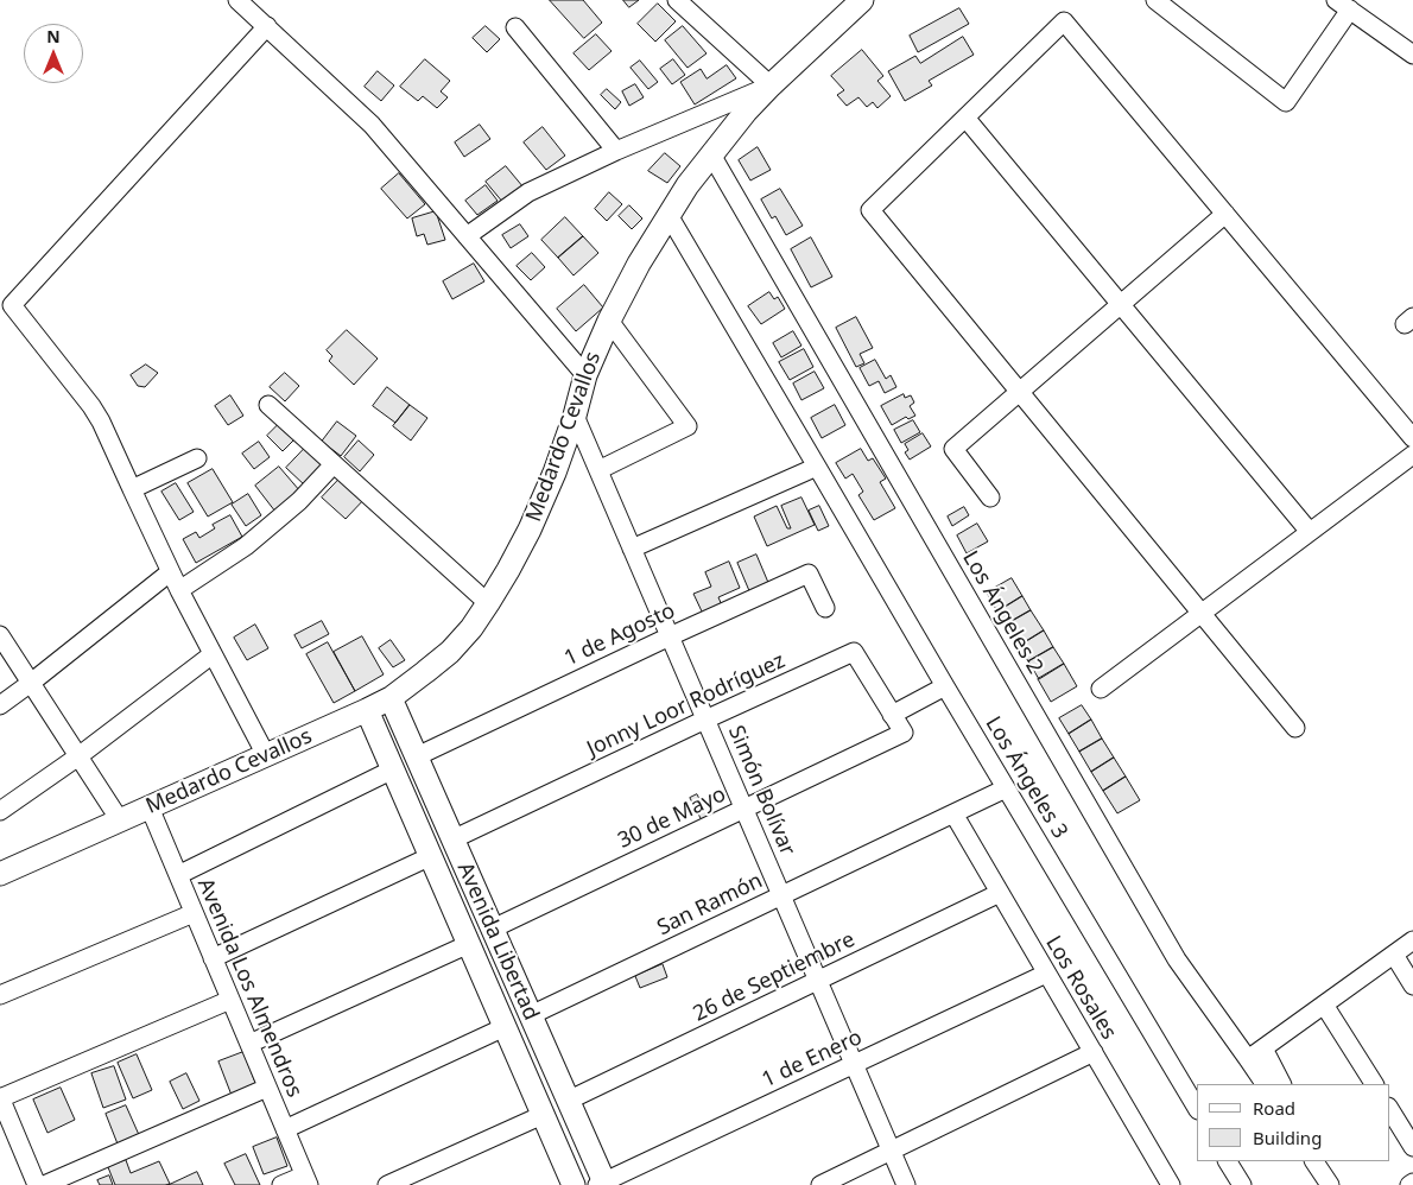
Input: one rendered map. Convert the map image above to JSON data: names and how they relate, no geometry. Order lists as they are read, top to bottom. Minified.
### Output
{"streets":{"street":["Medardo Cevallos","Los Ángeles 2","1 de Agosto","Jonny Loor Rodríguez","Los Ángeles 3","Simón Bolívar","30 de Mayo","San Ramón","Avenida Libertad","26 de Septiembre","Avenida Los Almendros","Los Rosales","1 de Enero"]},"crossings":[["Medardo Cevallos","Los Ángeles 2"],["Medardo Cevallos","Los Ángeles 3"],["Medardo Cevallos","Simón Bolívar"],["Medardo Cevallos","Avenida Libertad"],["Medardo Cevallos","Avenida Los Almendros"],["1 de Agosto","Simón Bolívar"],["1 de Agosto","Avenida Libertad"],["Jonny Loor Rodríguez","Simón Bolívar"],["Jonny Loor Rodríguez","30 de Mayo"],["Jonny Loor Rodríguez","Avenida Libertad"],["Los Ángeles 3","San Ramón"],["Simón Bolívar","30 de Mayo"],["Simón Bolívar","San Ramón"],["Simón Bolívar","26 de Septiembre"],["Simón Bolívar","1 de Enero"],["30 de Mayo","Avenida Libertad"],["San Ramón","Avenida Libertad"],["San Ramón","Los Rosales"],["Avenida Libertad","26 de Septiembre"],["Avenida Libertad","1 de Enero"],["26 de Septiembre","Los Rosales"],["Los Rosales","1 de Enero"]],"legend":["Road","Building"],"north":"top"}
